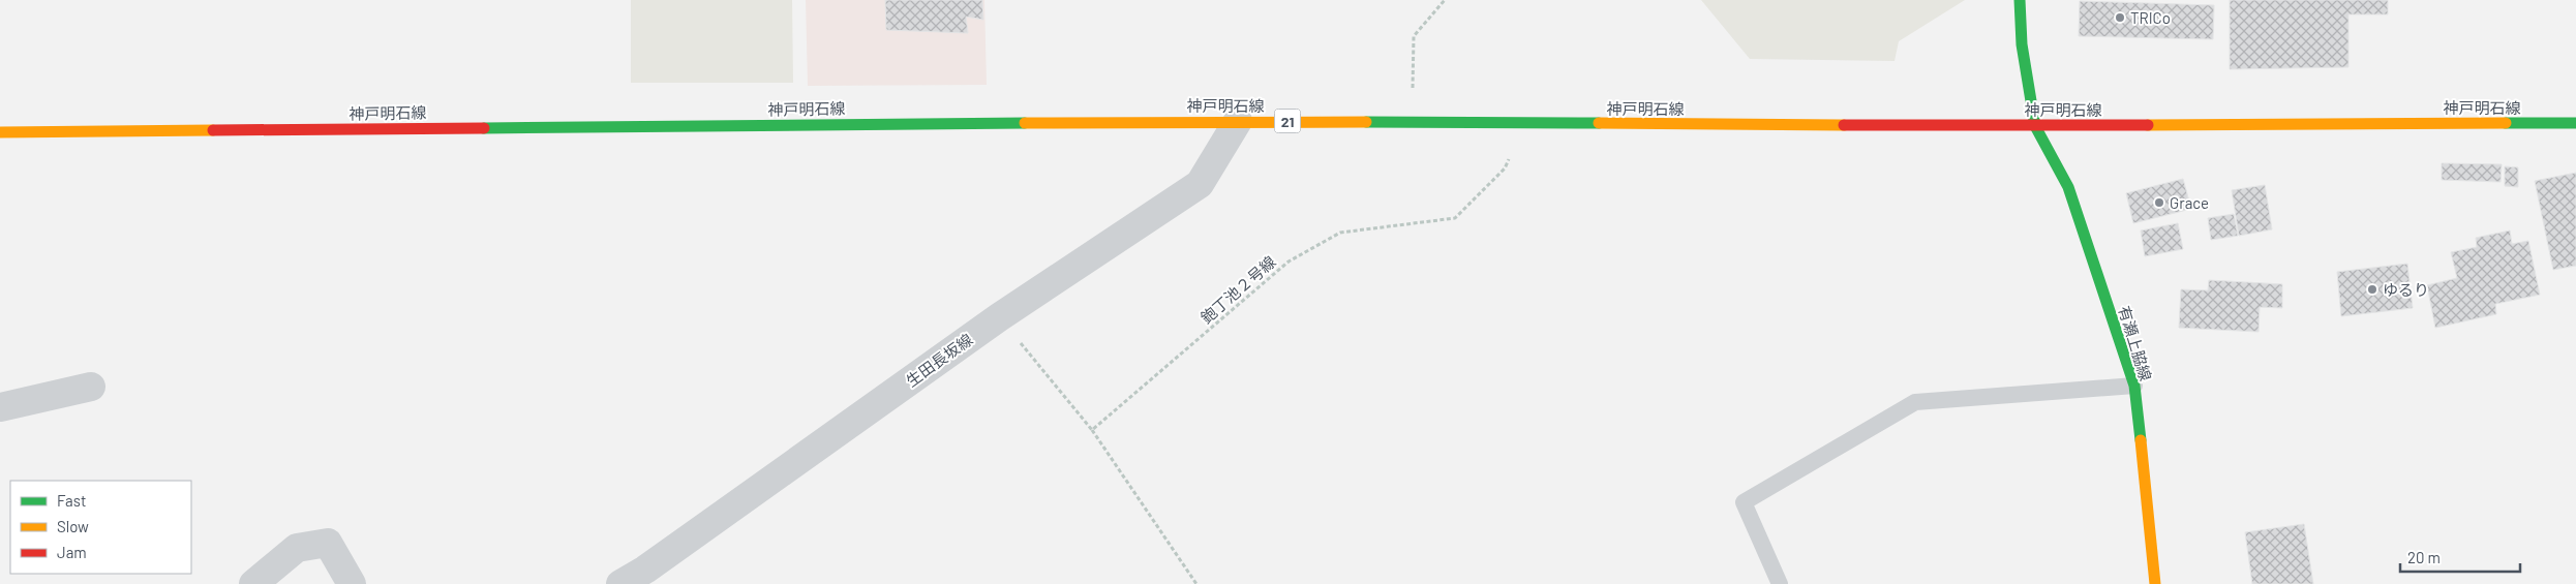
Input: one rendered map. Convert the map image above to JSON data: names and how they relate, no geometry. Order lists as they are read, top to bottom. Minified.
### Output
{"streets":{"main road":["神戸明石線","21","有瀬上脇線"],"street":["生田長坂線"],"path":["鉋丁池２号線"]},"crossings":[["神戸明石線","鉋丁池２号線"],["神戸明石線","有瀬上脇線"],["神戸明石線","生田長坂線"]],"places":["TRICo","Grace","ゆるり"],"legend":["Fast","Slow","Jam"],"scale_bar":"20 m"}
